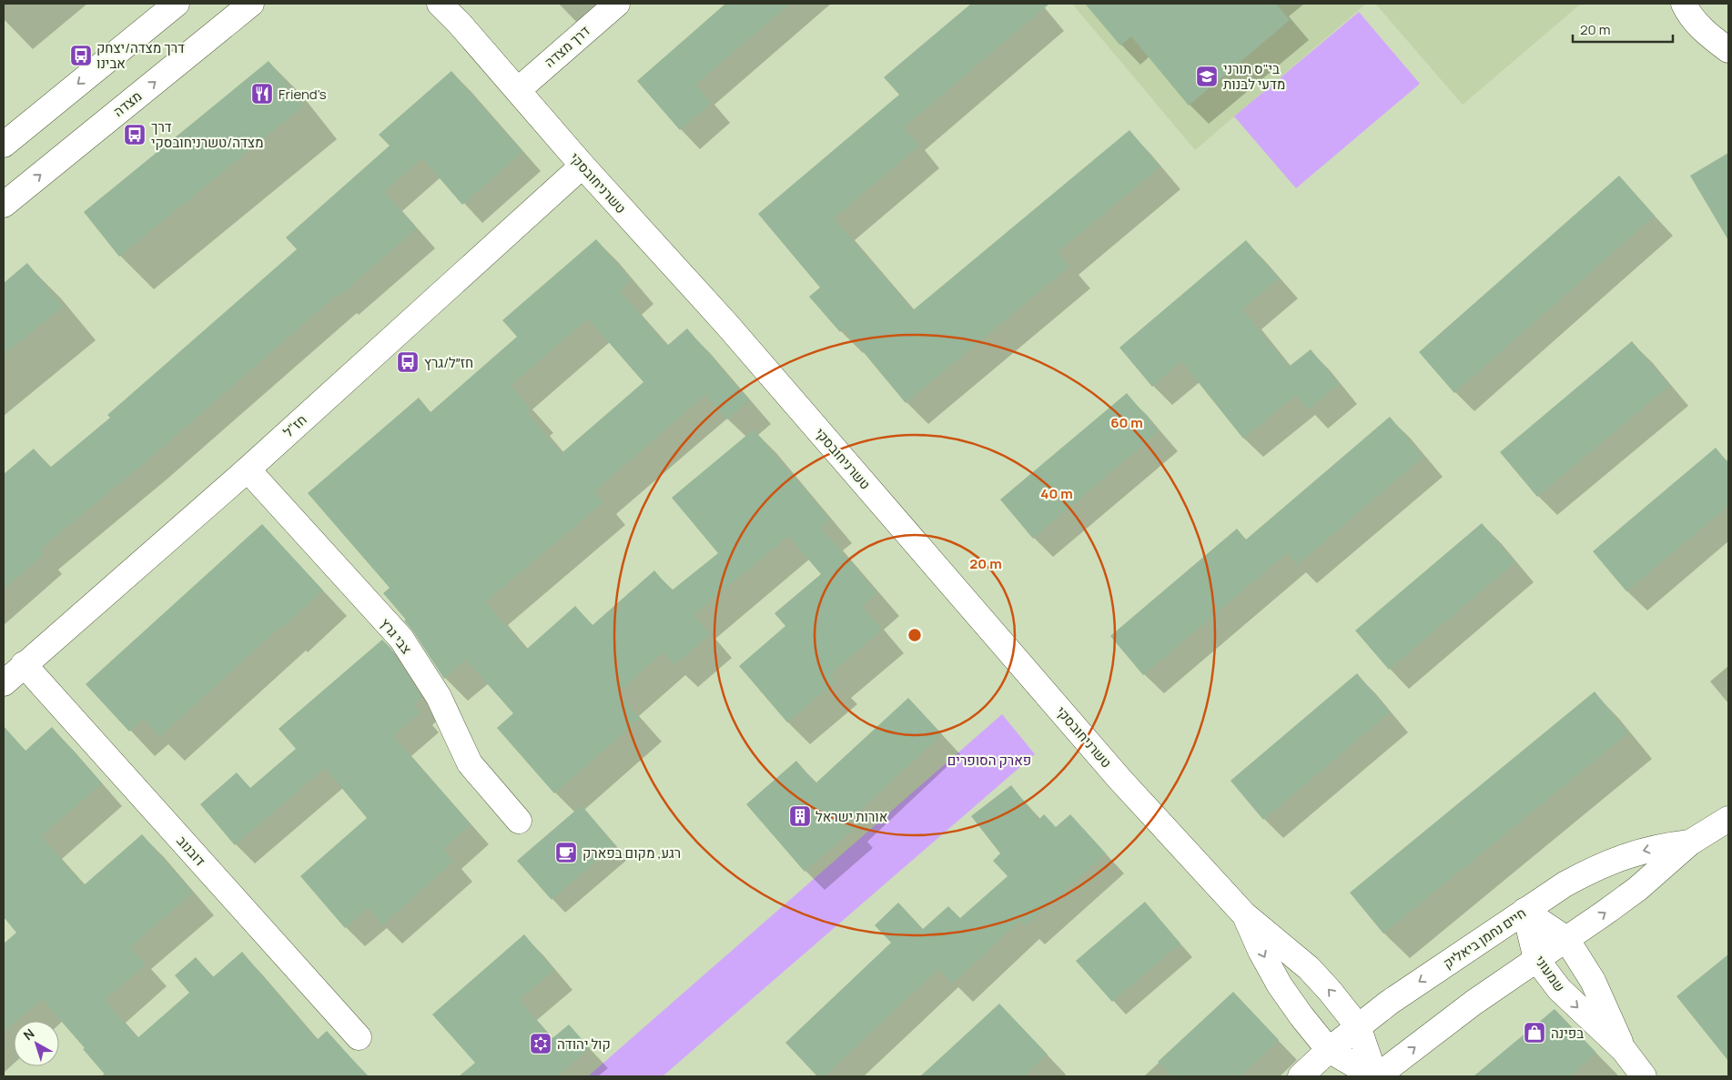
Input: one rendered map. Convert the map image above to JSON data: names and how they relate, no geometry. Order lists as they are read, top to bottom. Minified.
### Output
{"streets":{"street":["דרך מצדה","מצדה","טשרניחובסקי","חז\"ל","צבי גרץ","דובנוב","חיים נחמן ביאליק","שמעוני"]},"crossings":[["דרך מצדה","טשרניחובסקי"],["טשרניחובסקי","חז\"ל"],["טשרניחובסקי","חיים נחמן ביאליק"],["חז\"ל","צבי גרץ"],["חז\"ל","דובנוב"],["חיים נחמן ביאליק","שמעוני"]],"parks":["פארק הסופרים"],"places":{"bus stop":["דרך מצדה/יצחק אבינו","דרך מצדה/טשרניחובסקי","חז״ל/גרץ"],"school or university":["בי\"ס תורני מדעי לבנות"],"restaurant":["Friend's"],"building":["אורות ישראל"],"cafe":["רגע, מקום בפארק"],"shop":["בפינה"],"synagogue":["קול יהודה"]},"scale_bar":"20 m","north":"top left","rings":["60 m","40 m","20 m"]}
